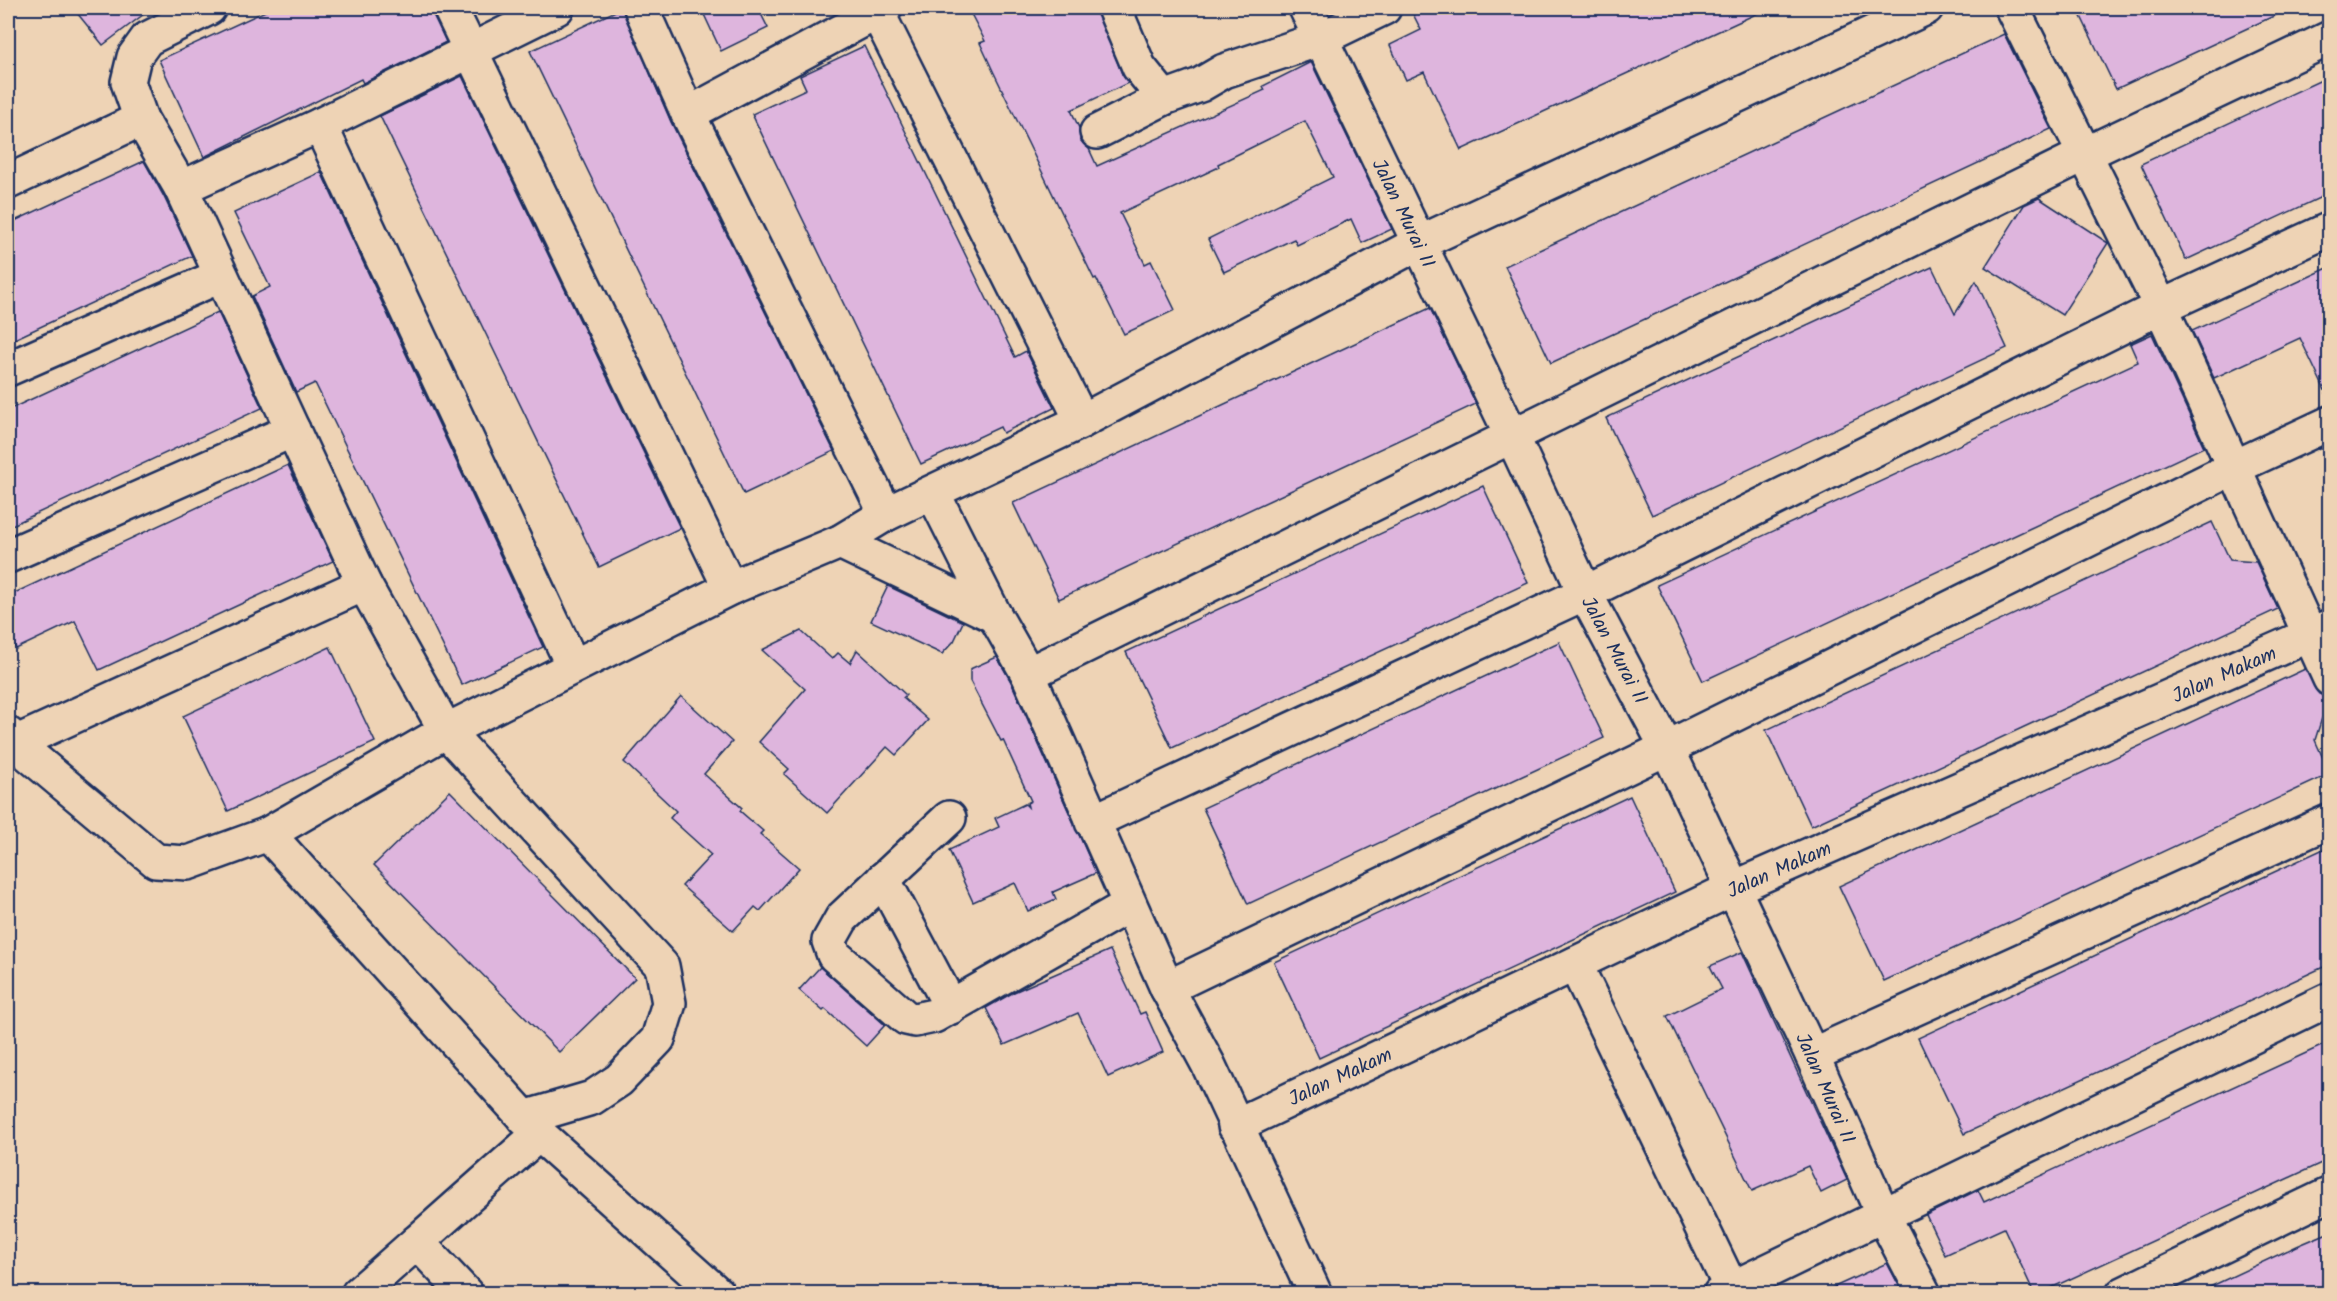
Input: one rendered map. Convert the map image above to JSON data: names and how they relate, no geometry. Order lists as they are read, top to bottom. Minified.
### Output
{"streets":{"street":["Jalan Murai II","Jalan Makam"]},"crossings":[["Jalan Murai II","Jalan Makam"]]}
